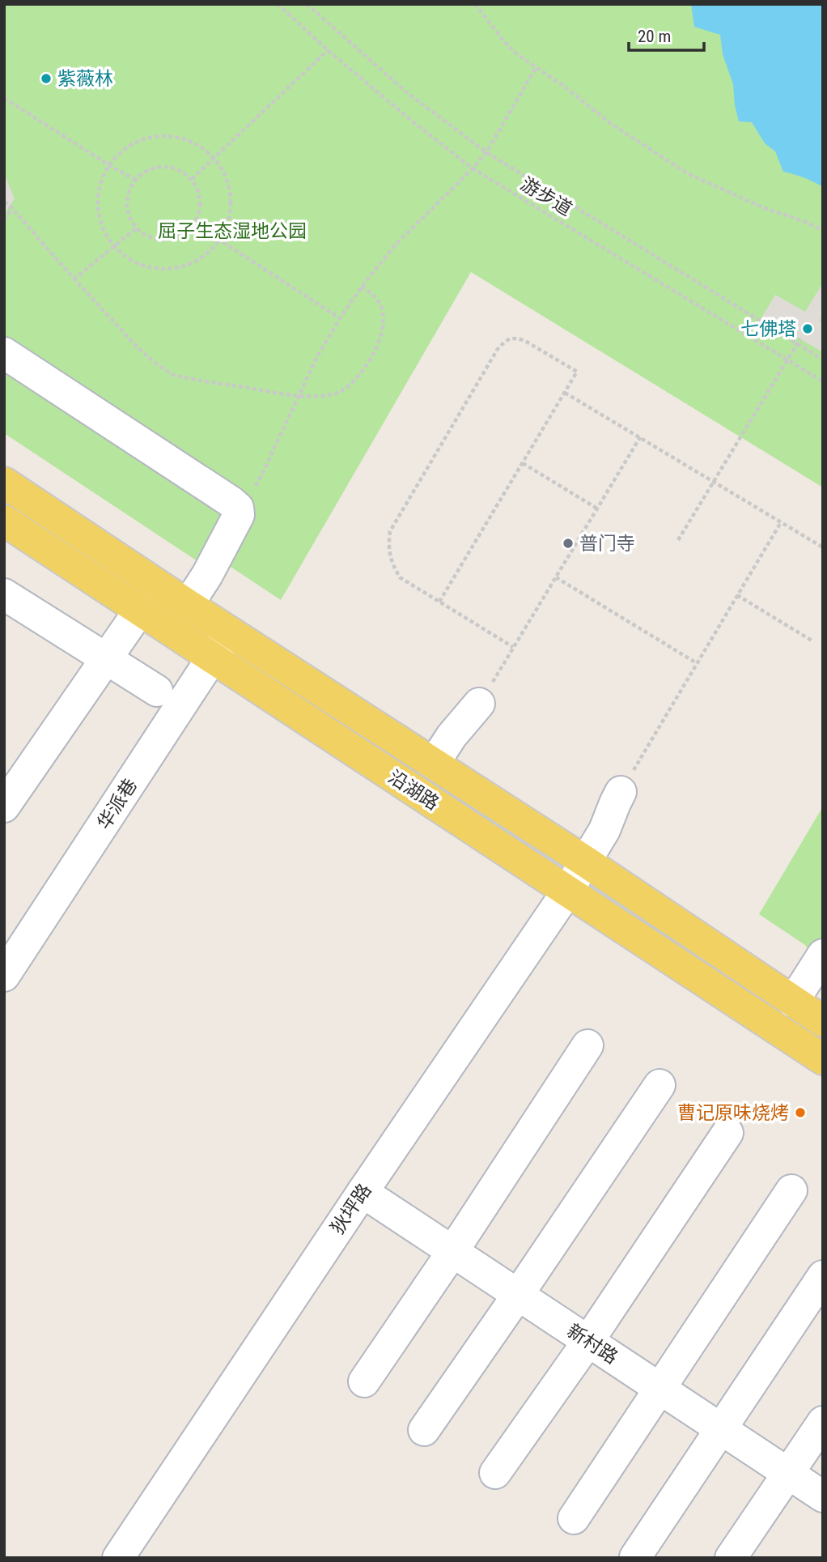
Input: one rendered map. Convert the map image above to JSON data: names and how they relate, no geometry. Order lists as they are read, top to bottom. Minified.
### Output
{"streets":{"main road":["沿湖路"],"street":["华派巷","狄坪路","新村路"],"path":["游步道"]},"crossings":[["沿湖路","华派巷"],["沿湖路","狄坪路"],["狄坪路","新村路"]],"parks":["屈子生态湿地公园"],"places":["紫薇林","七佛塔","普门寺","曹记原味烧烤"],"scale_bar":"20 m"}
